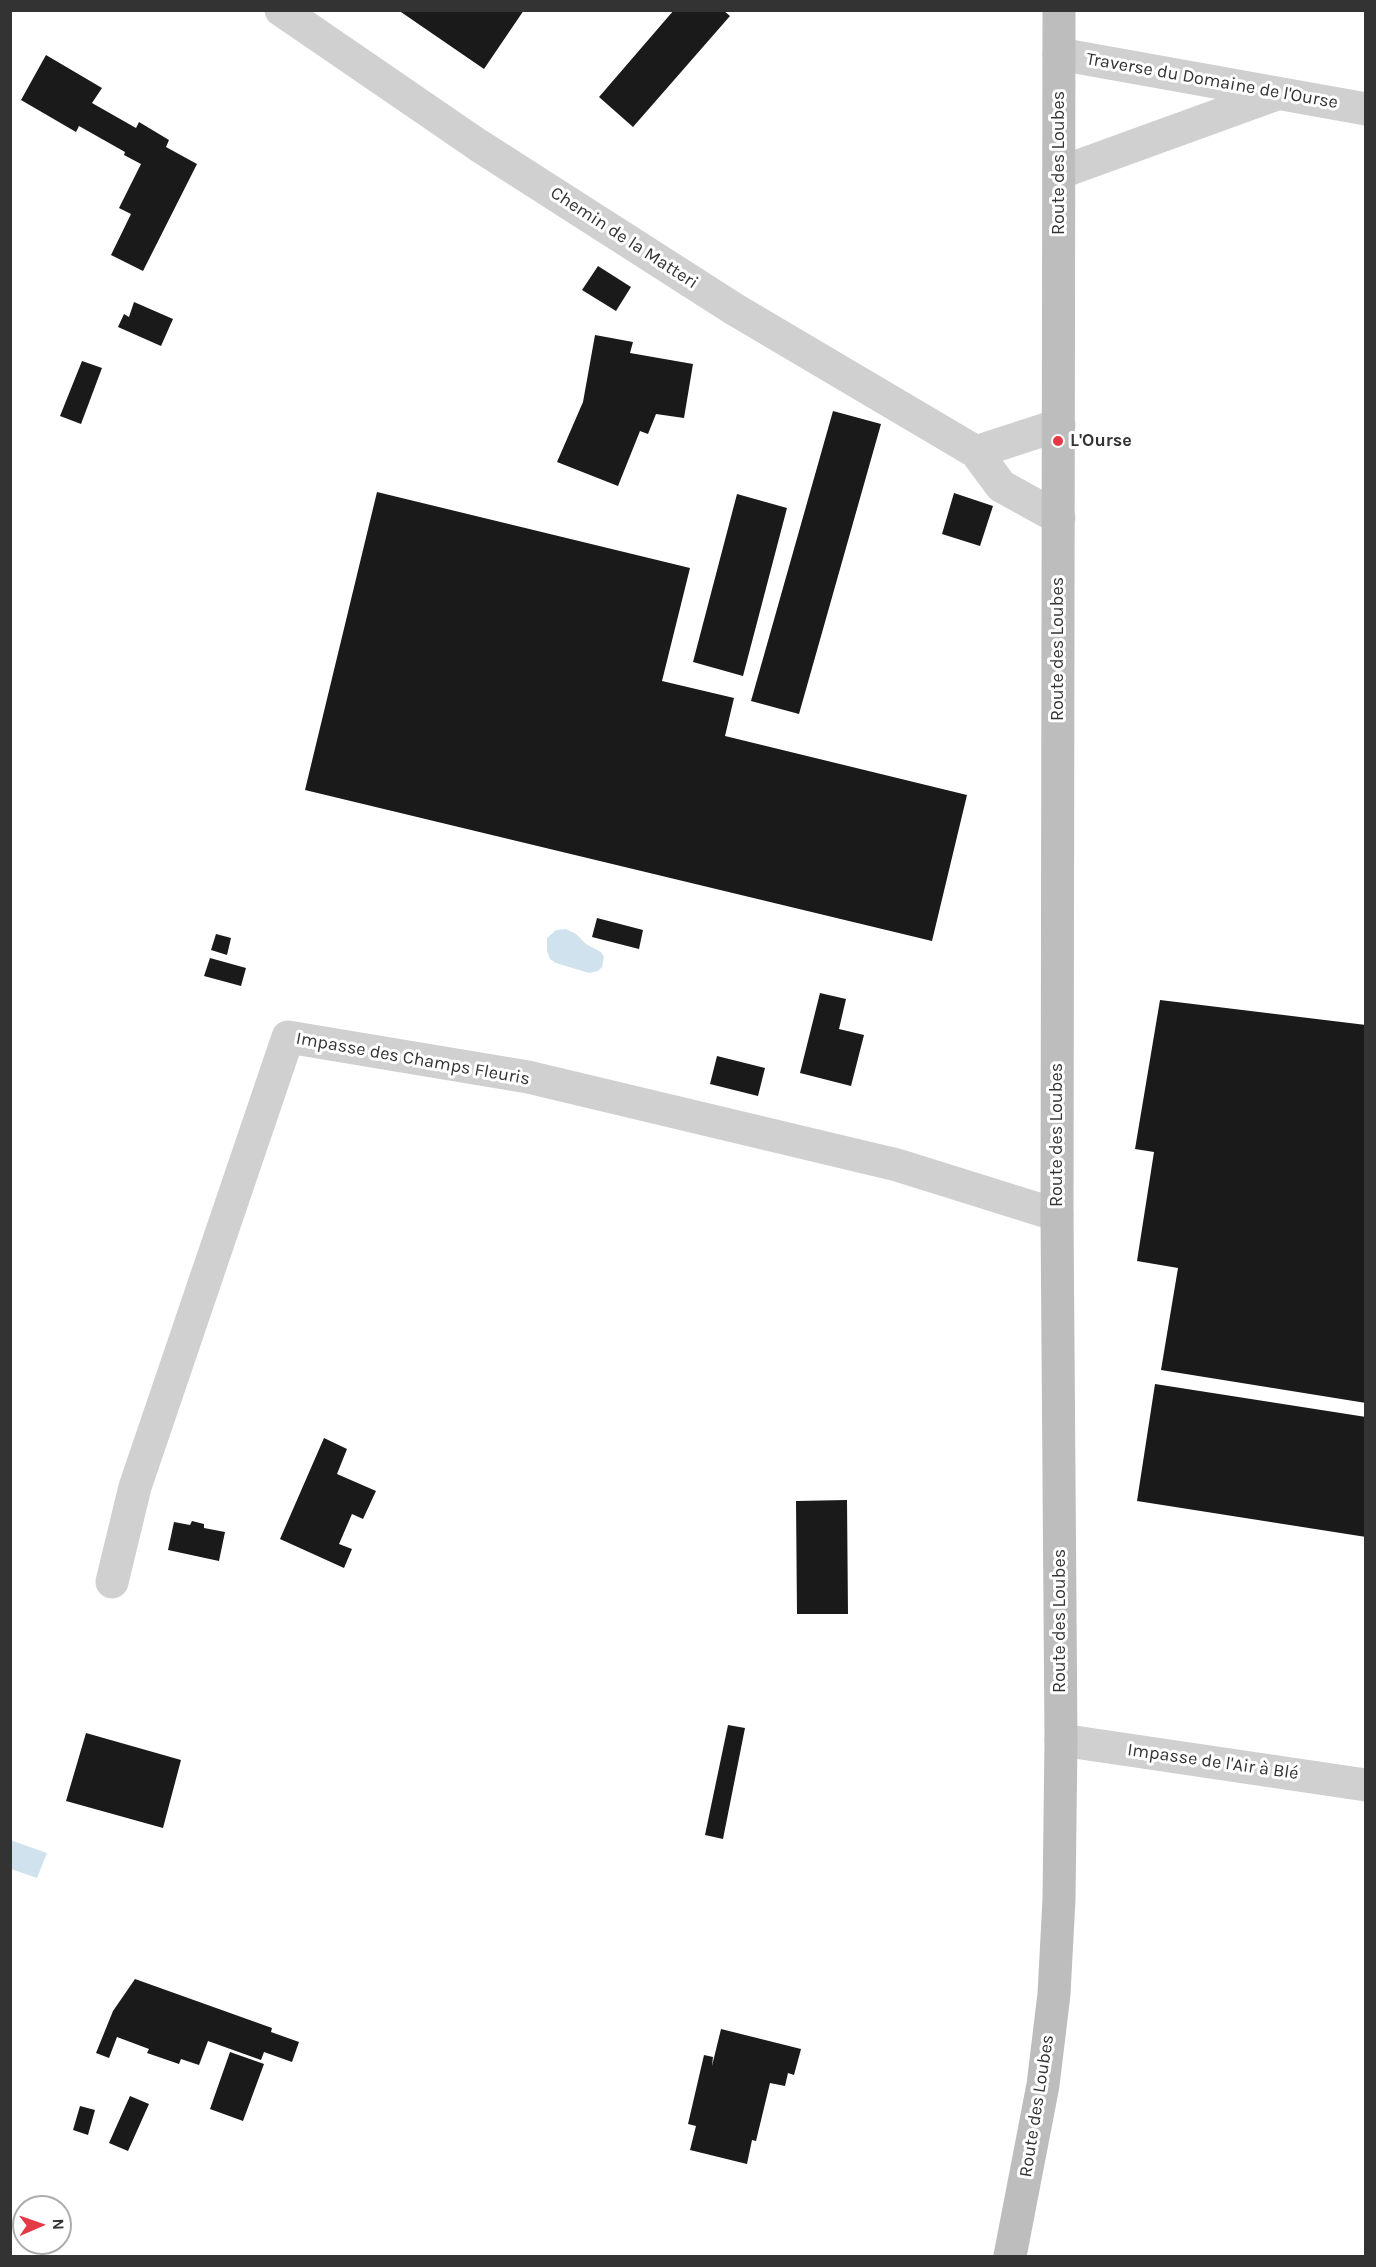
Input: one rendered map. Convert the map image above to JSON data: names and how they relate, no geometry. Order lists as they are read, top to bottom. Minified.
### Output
{"streets":{"main road":["Route des Loubes"],"street":["Traverse du Domaine de l'Ourse","Chemin de la Matteri","Impasse des Champs Fleuris","Impasse de l'Air à Blé"]},"crossings":[["Traverse du Domaine de l'Ourse","Route des Loubes"],["Route des Loubes","Chemin de la Matteri"],["Route des Loubes","Impasse des Champs Fleuris"],["Route des Loubes","Impasse de l'Air à Blé"]],"places":["L'Ourse"],"north":"right"}
